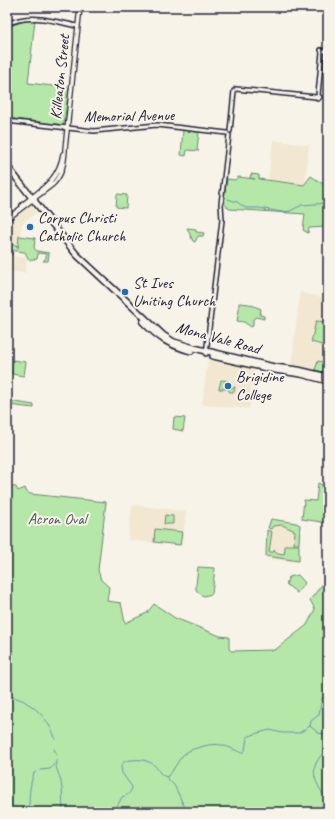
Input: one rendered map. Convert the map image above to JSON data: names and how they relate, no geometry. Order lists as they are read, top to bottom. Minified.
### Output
{"streets":{"highway":["Mona Vale Road"],"main road":["Killeaton Street"],"street":["Memorial Avenue"]},"crossings":[["Killeaton Street","Memorial Avenue"],["Killeaton Street","Mona Vale Road"]],"parks":["Acron Oval"],"places":["Corpus Christi Catholic Church","St Ives Uniting Church","Brigidine College"]}
